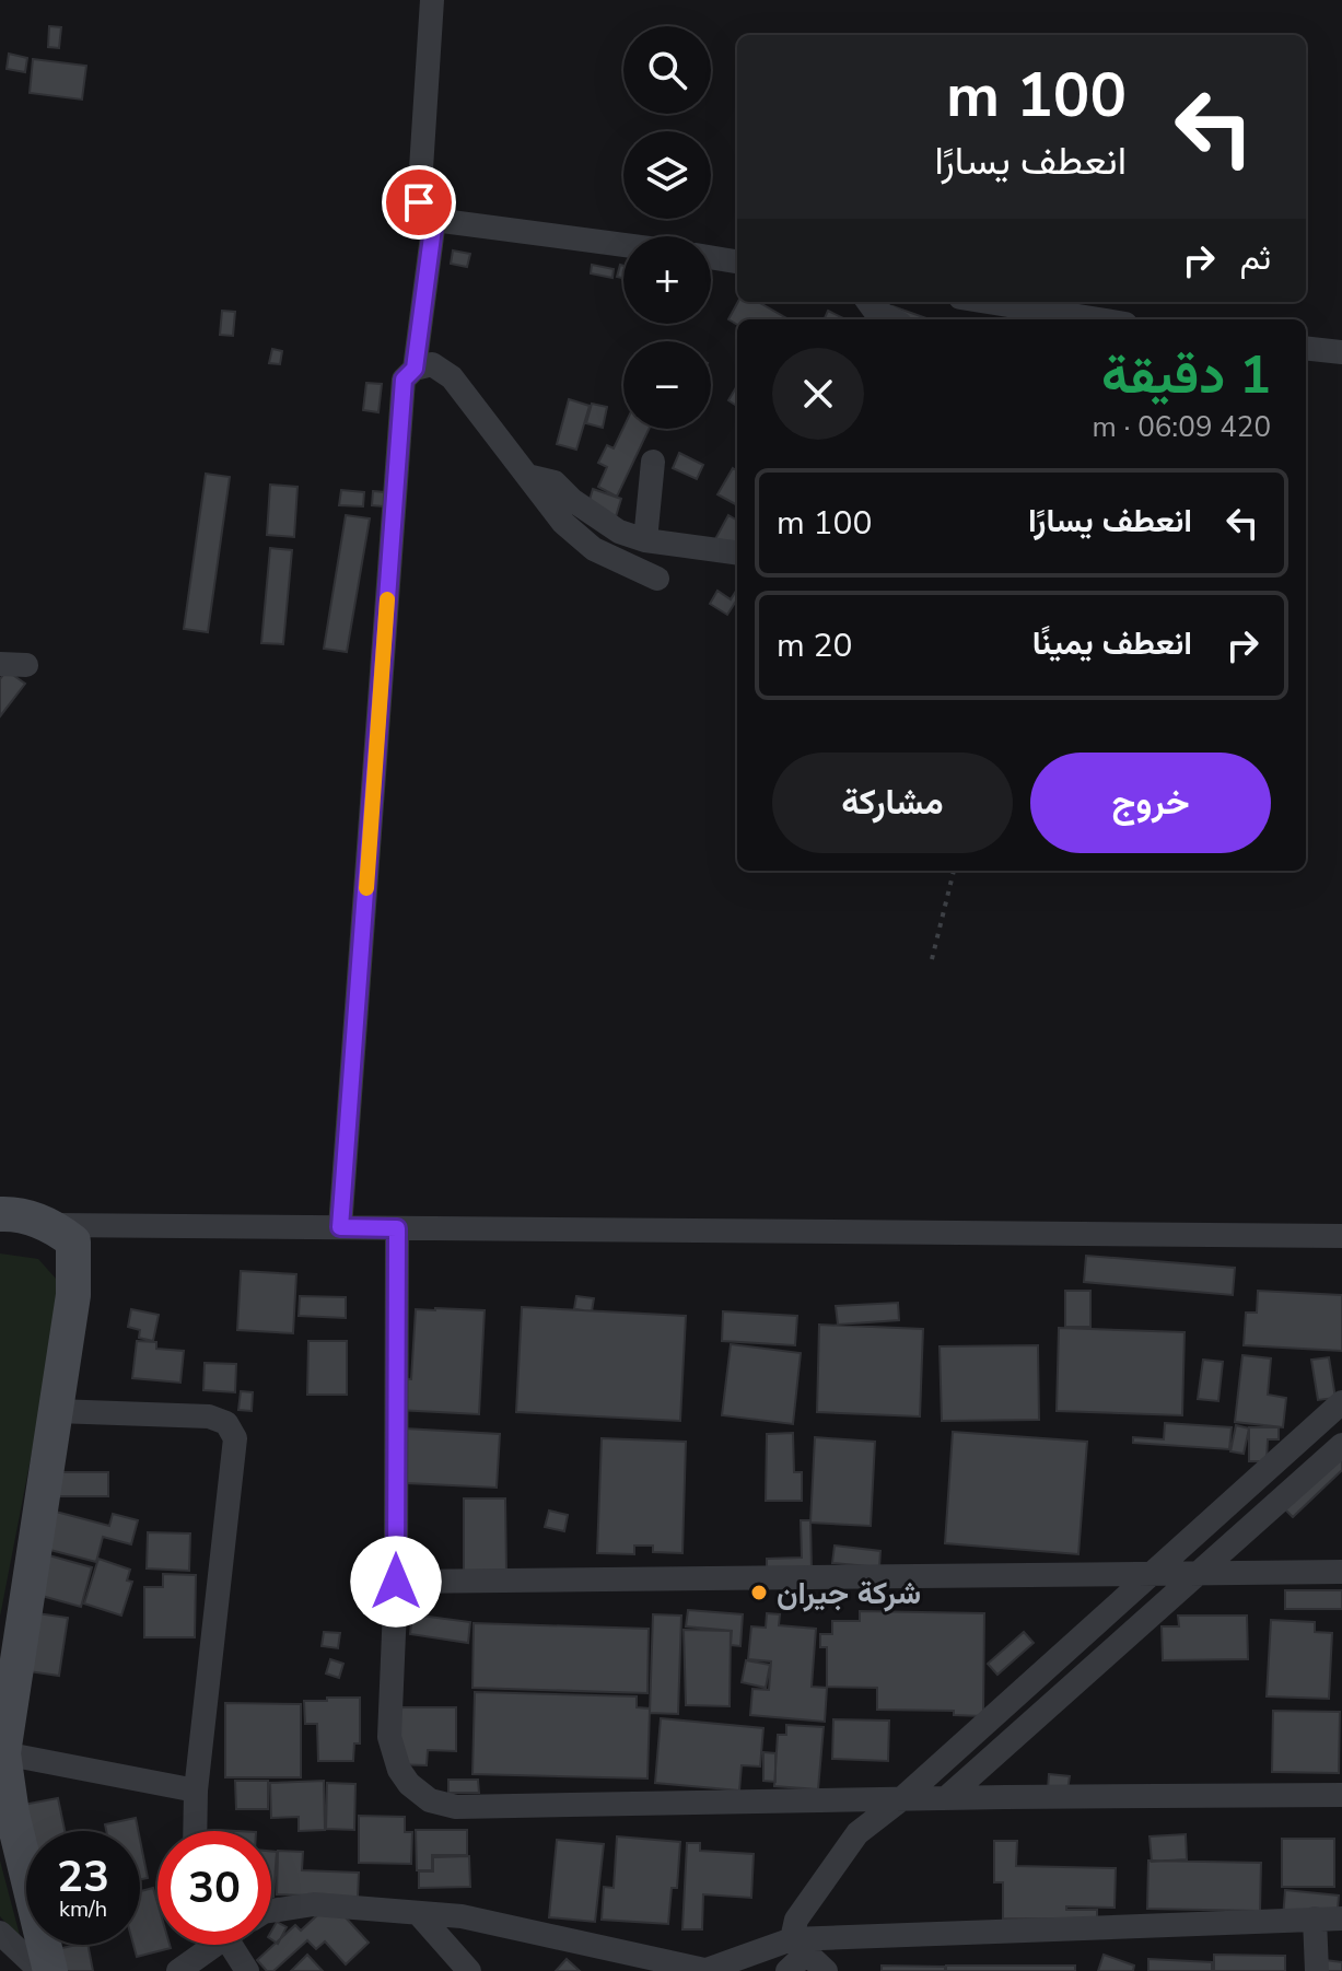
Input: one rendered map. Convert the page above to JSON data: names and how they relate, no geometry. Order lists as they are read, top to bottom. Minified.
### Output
{"places":["شركة جيران"],"page":{"map_buttons":["+","−"],"turn":["100 m","انعطف يسارًا"],"then":"ثم","heading":["1 دقيقة","420 m · 06:09"],"list":[{"name":"انعطف يسارًا","value":"100 m"},{"name":"انعطف يمينًا","value":"20 m"}],"buttons":["خروج","مشاركة"],"speed":"23 km/h","limit":"30"}}
